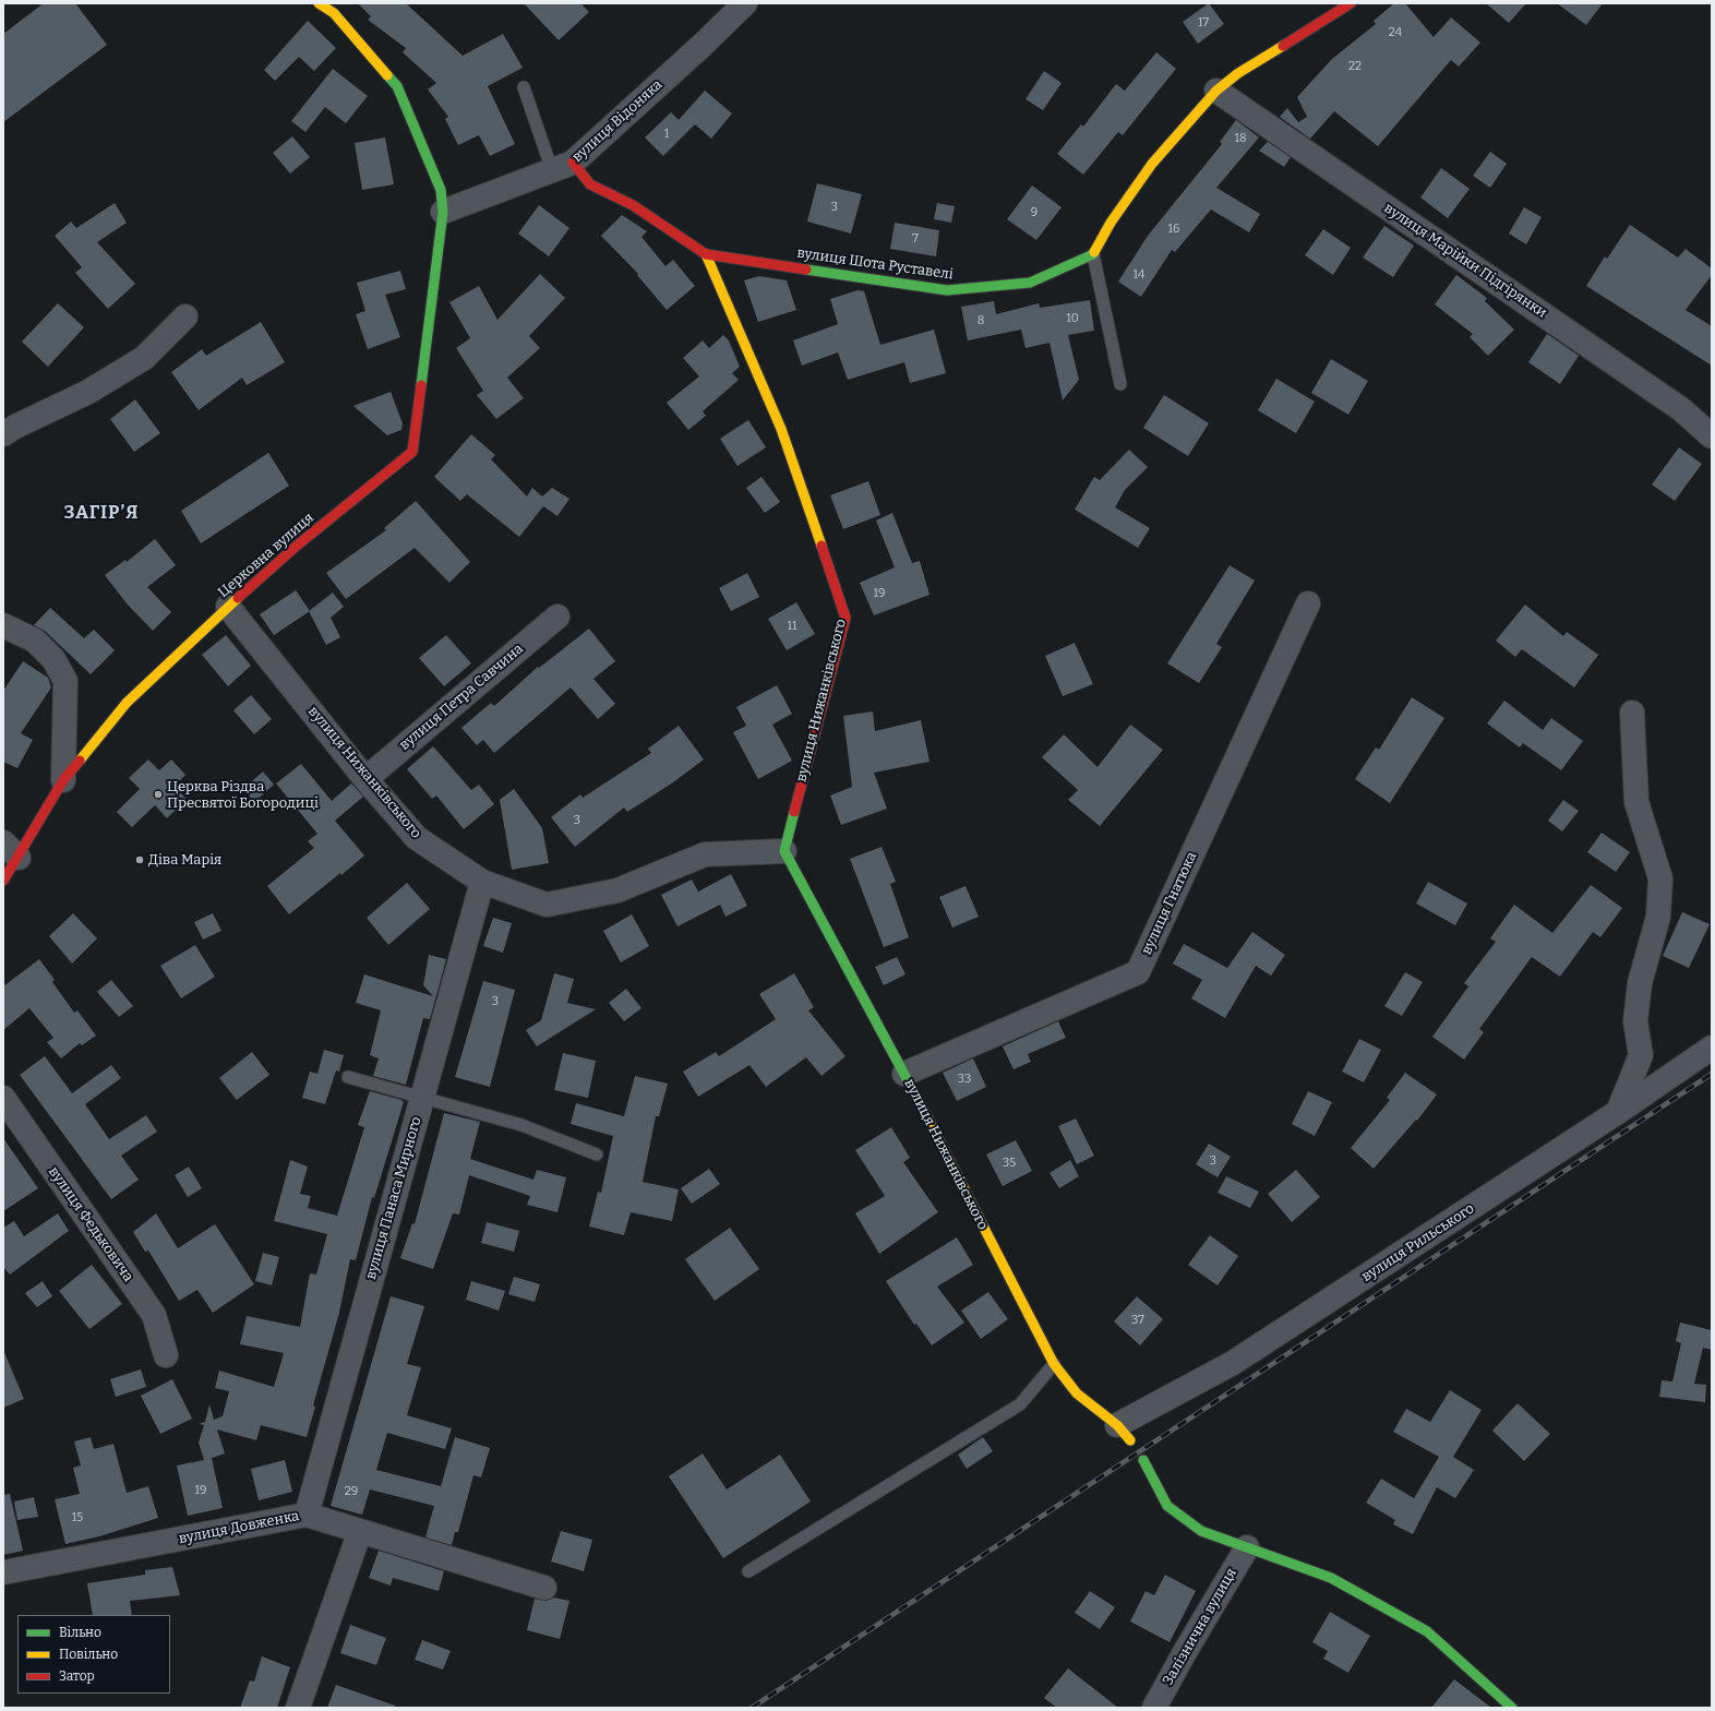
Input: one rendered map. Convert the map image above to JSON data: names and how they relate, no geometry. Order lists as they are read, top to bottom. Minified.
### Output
{"streets":{"street":["вулиця Відоняка","вулиця Марійки Підгірянки","вулиця Шота Руставелі","Церковна вулиця","вулиця Петра Савчина","вулиця Нижанківського","вулиця Гнатюка","вулиця Панаса Мирного","вулиця Федьковича","вулиця Рильського","вулиця Довженка","Залізнична вулиця"]},"crossings":[["вулиця Відоняка","вулиця Шота Руставелі"],["вулиця Відоняка","Церковна вулиця"],["вулиця Шота Руставелі","вулиця Нижанківського"],["Церковна вулиця","вулиця Нижанківського"],["вулиця Петра Савчина","вулиця Нижанківського"],["вулиця Нижанківського","вулиця Гнатюка"],["вулиця Нижанківського","вулиця Панаса Мирного"],["вулиця Нижанківського","вулиця Рильського"],["вулиця Панаса Мирного","вулиця Довженка"]],"districts":["ЗАГІР’Я"],"places":["Церква Різдва Пресвятої Богородиці","Діва Марія"],"house_numbers":["17","24","22","1","18","3","9","16","7","14","10","8","19","11","3","3","33","3","35","37","19","29","15"],"legend":["Вільно","Повільно","Затор"]}
